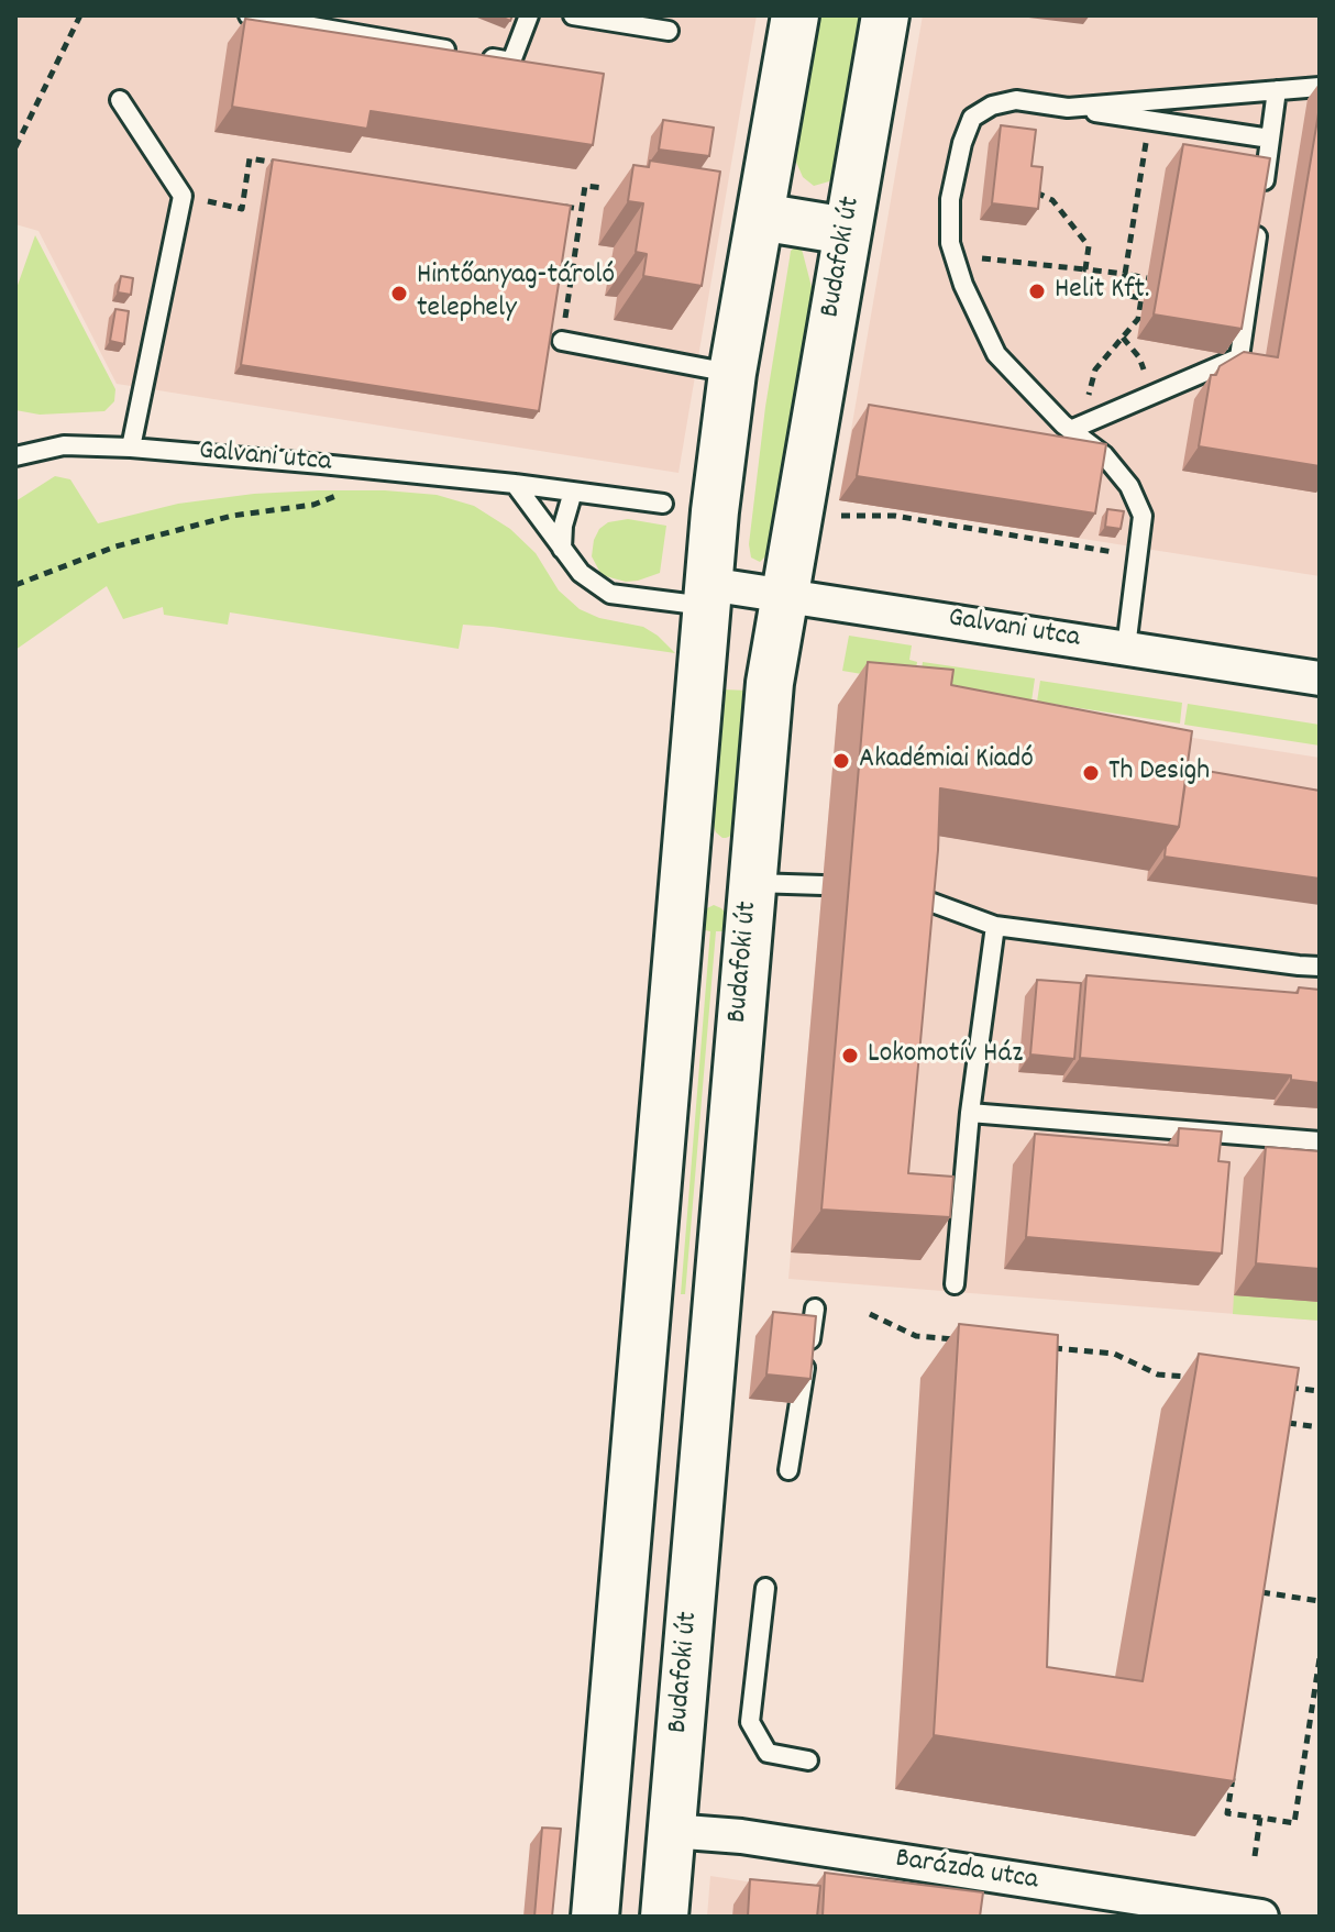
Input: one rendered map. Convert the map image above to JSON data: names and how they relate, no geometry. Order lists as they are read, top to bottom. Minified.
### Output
{"streets":{"main road":["Budafoki út"],"street":["Galvani utca","Barázda utca"]},"crossings":[["Budafoki út","Galvani utca"],["Budafoki út","Barázda utca"]],"places":["Helit Kft.","Hintőanyag-tároló telephely","Akadémiai Kiadó","Th Desigh","Lokomotív Ház"]}
